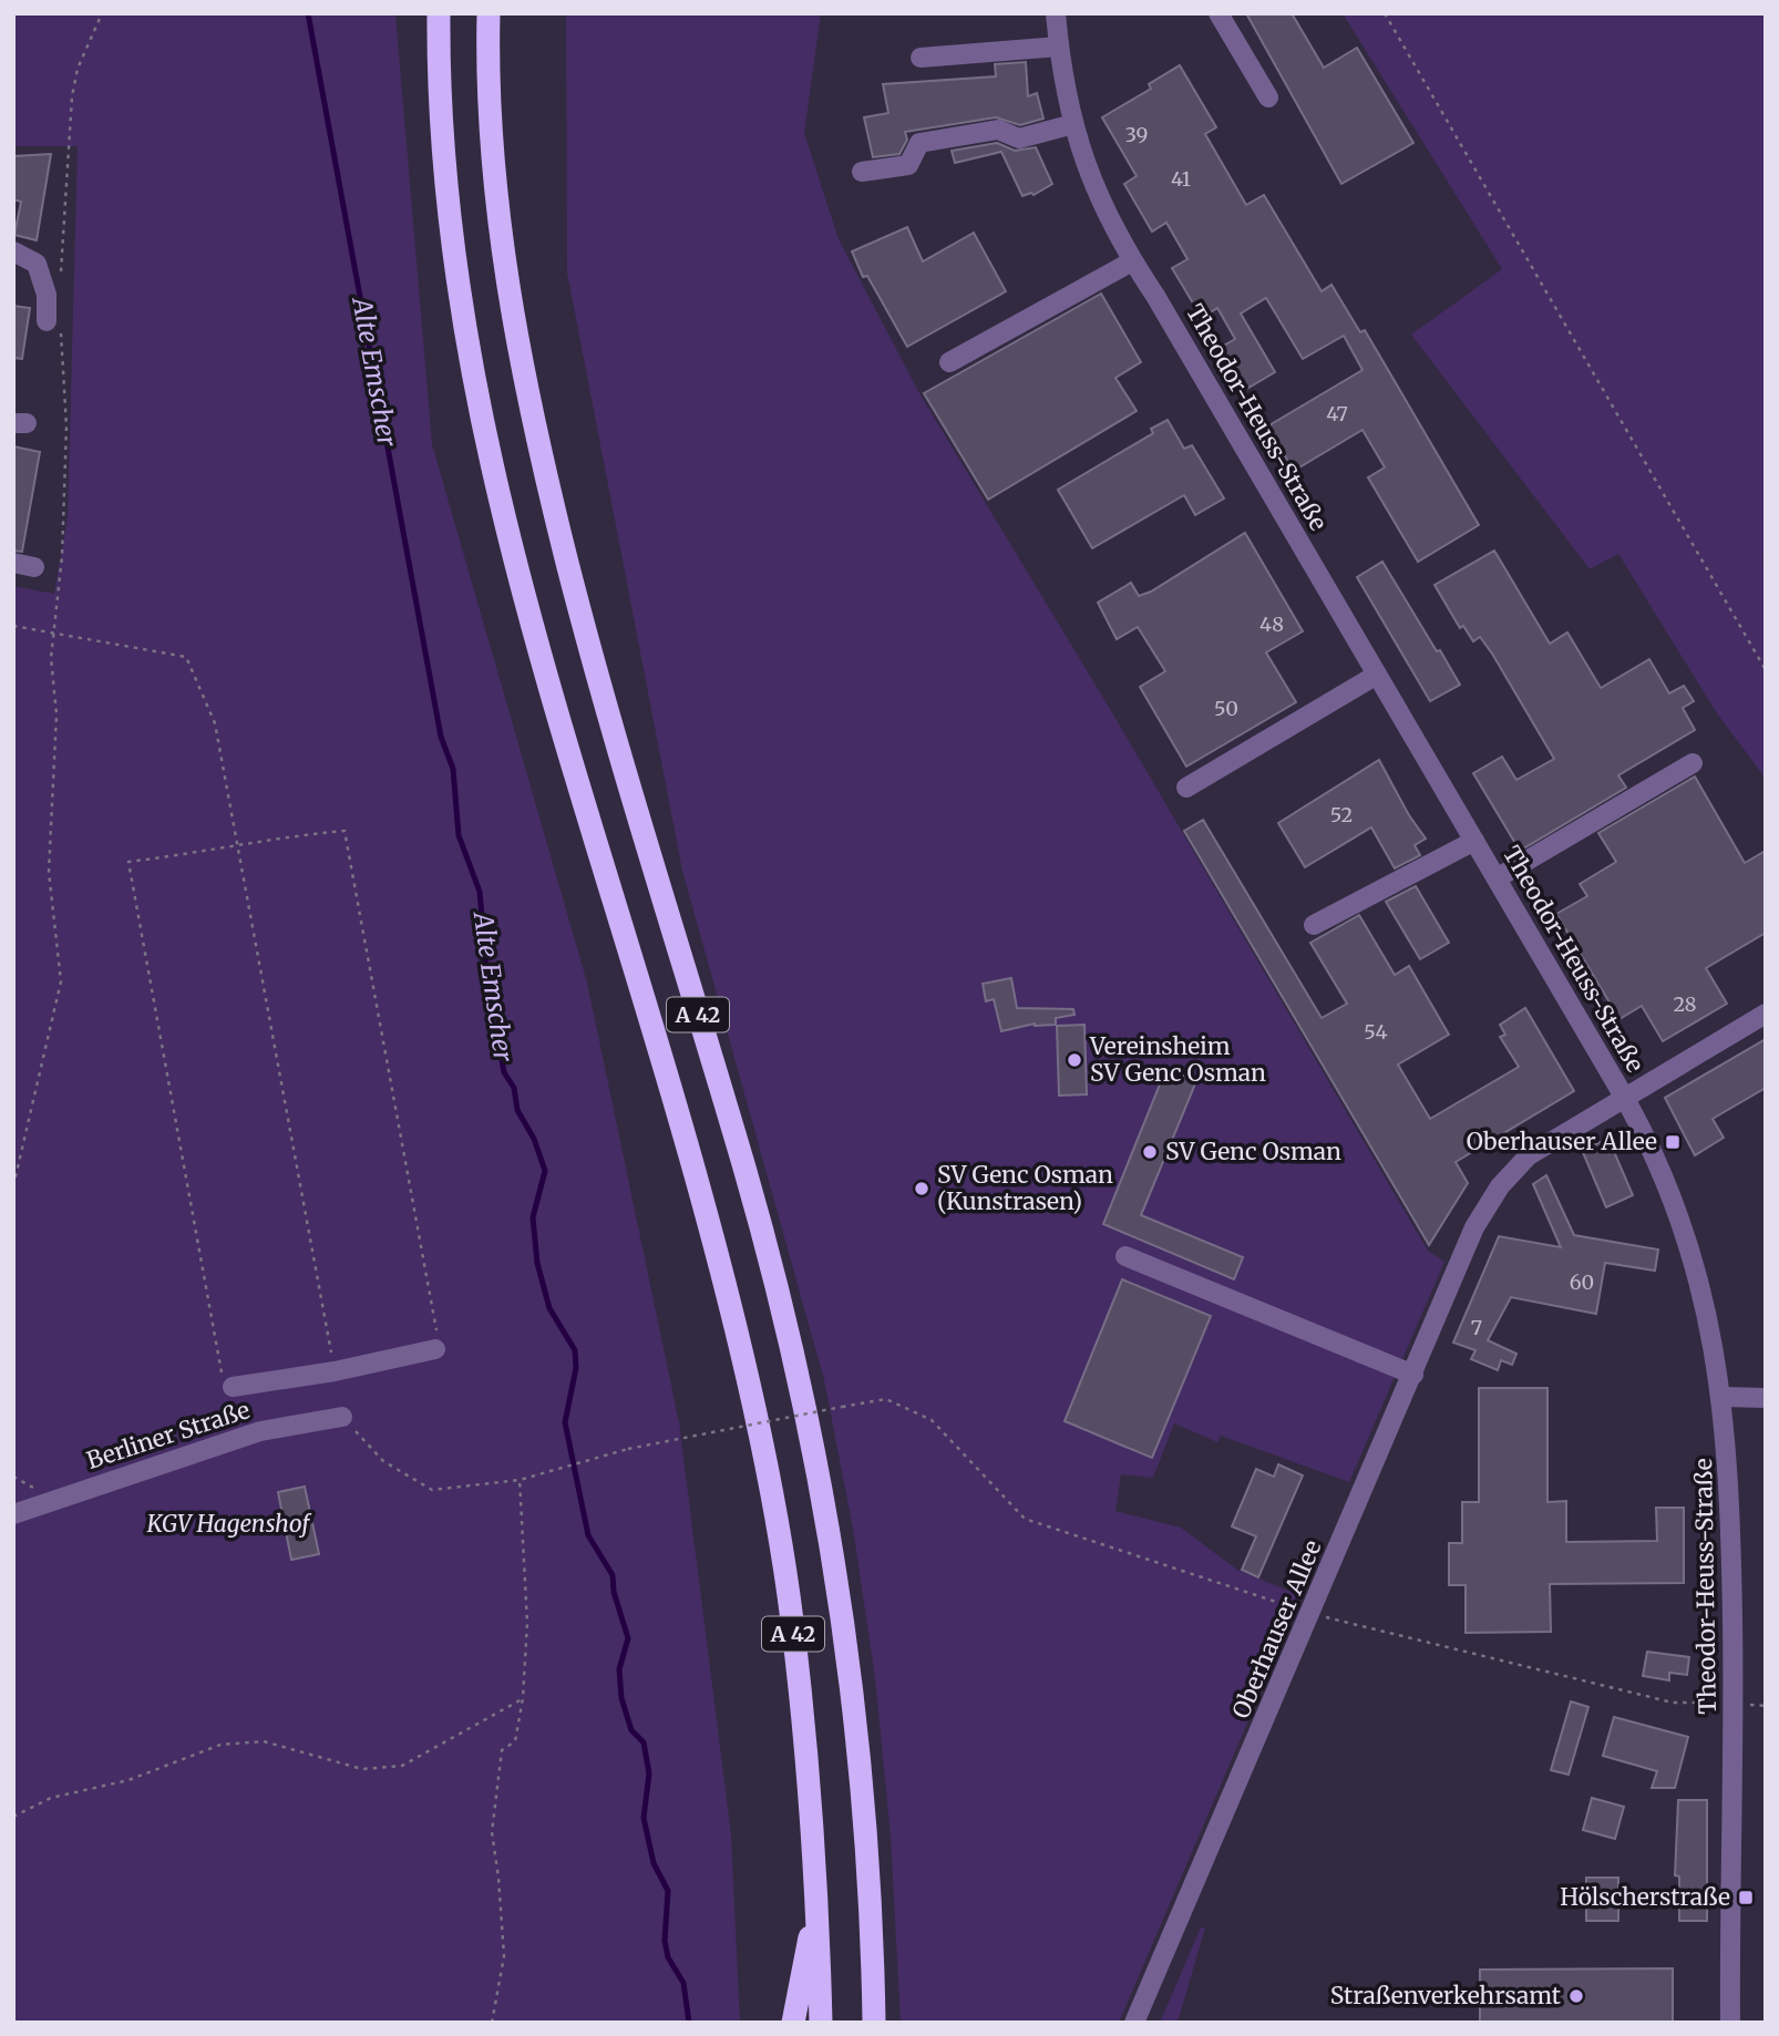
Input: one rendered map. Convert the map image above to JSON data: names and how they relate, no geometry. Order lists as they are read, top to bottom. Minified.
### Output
{"streets":{"highway":["A 42"],"street":["Theodor-Heuss-Straße","Berliner Straße","Oberhauser Allee"]},"crossings":[["Theodor-Heuss-Straße","Oberhauser Allee"]],"water":["Alte Emscher"],"parks":["KGV Hagenshof"],"places":{"other":["Vereinsheim SV Genc Osman","SV Genc Osman","SV Genc Osman (Kunstrasen)","Straßenverkehrsamt"],"transit":["Oberhauser Allee","Hölscherstraße"]},"house_numbers":["39","41","47","48","50","52","28","54","60","7"]}
